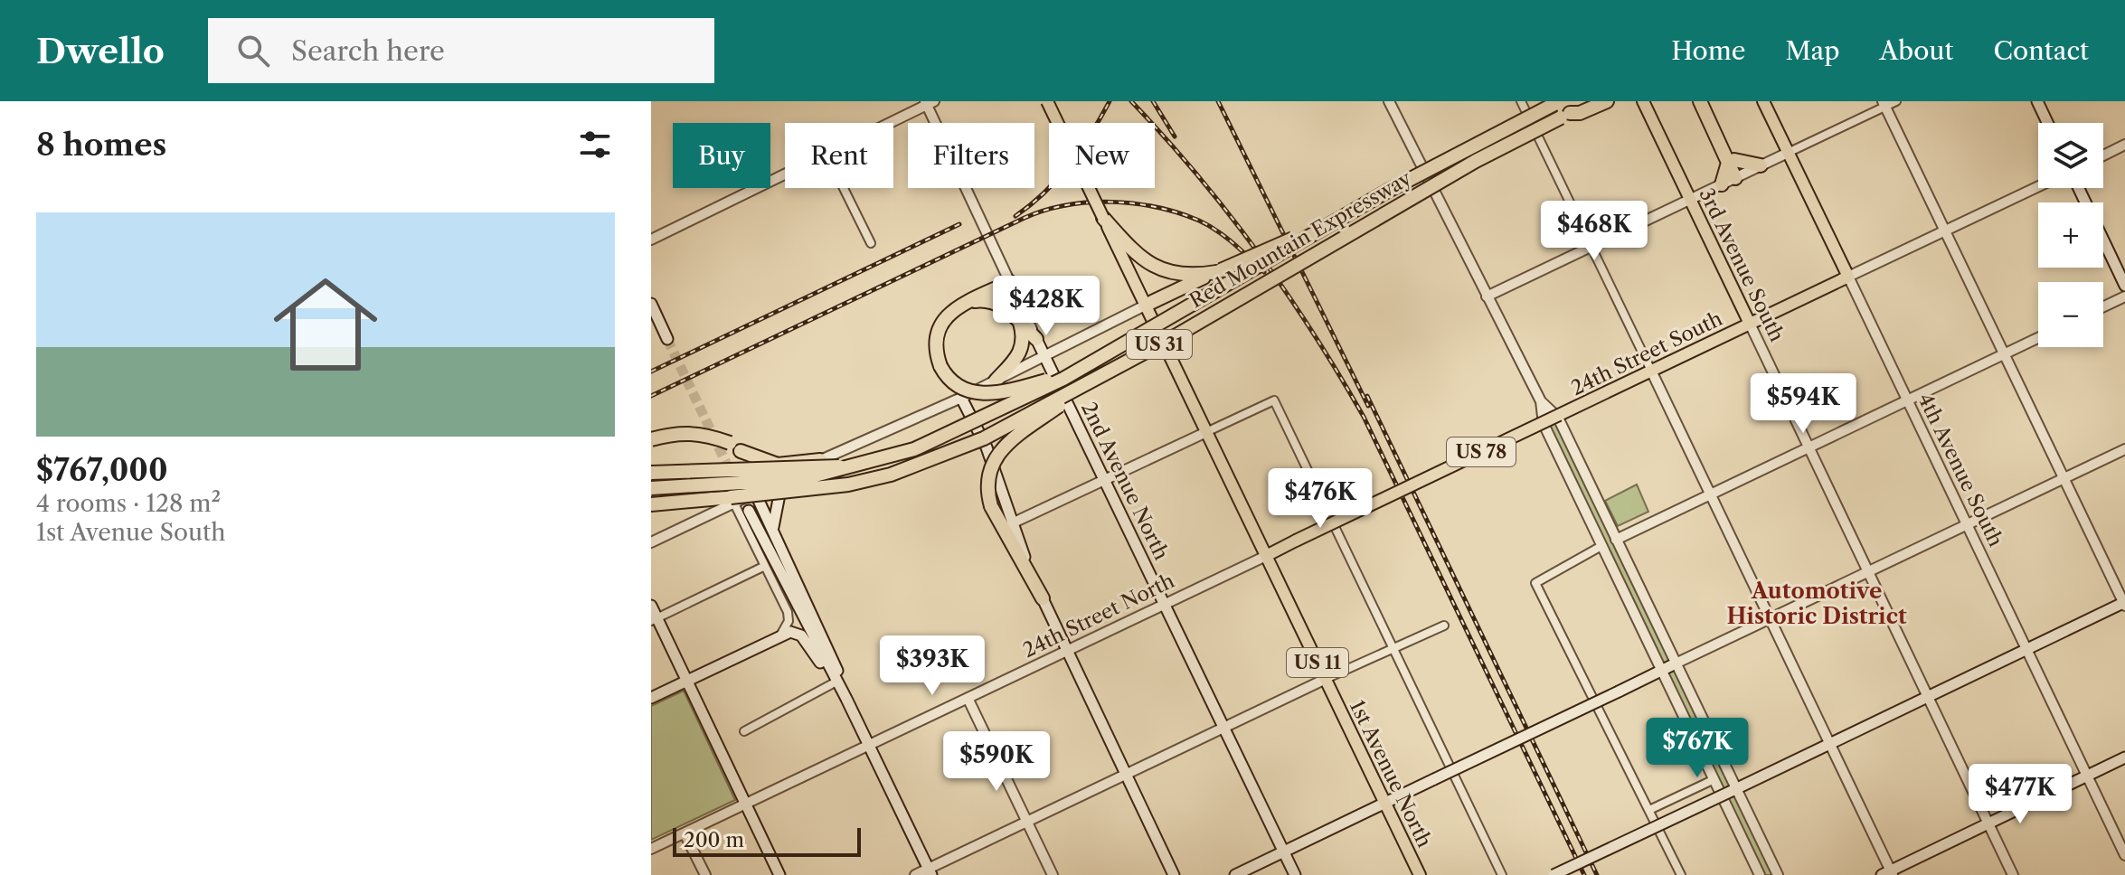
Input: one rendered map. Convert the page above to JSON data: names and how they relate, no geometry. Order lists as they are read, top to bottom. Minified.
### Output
{"streets":{"highway":["Red Mountain Expressway","US 31"],"main road":["3rd Avenue South","24th Street South","US 78","4th Avenue South","2nd Avenue North","24th Street North","US 11","1st Avenue North"]},"crossings":[["3rd Avenue South","24th Street South"],["24th Street South","4th Avenue South"],["24th Street South","24th Street North"],["2nd Avenue North","24th Street North"],["24th Street North","1st Avenue North"]],"districts":["Automotive Historic District"],"scale_bar":"200 m","page":{"header":"Dwello","search":"Search here","nav":["Home","Map","About","Contact"],"heading":"8 homes","map_buttons":["+","−"],"chip":["Buy","Rent","Filters","New"],"list":[{"name":"$767,000","note":"4 rooms · 128 m² · 1st Avenue South"}],"price":["$468K","$428K","$594K","$476K","$393K","$767K","$590K","$477K"],"scale":"200 m"}}
